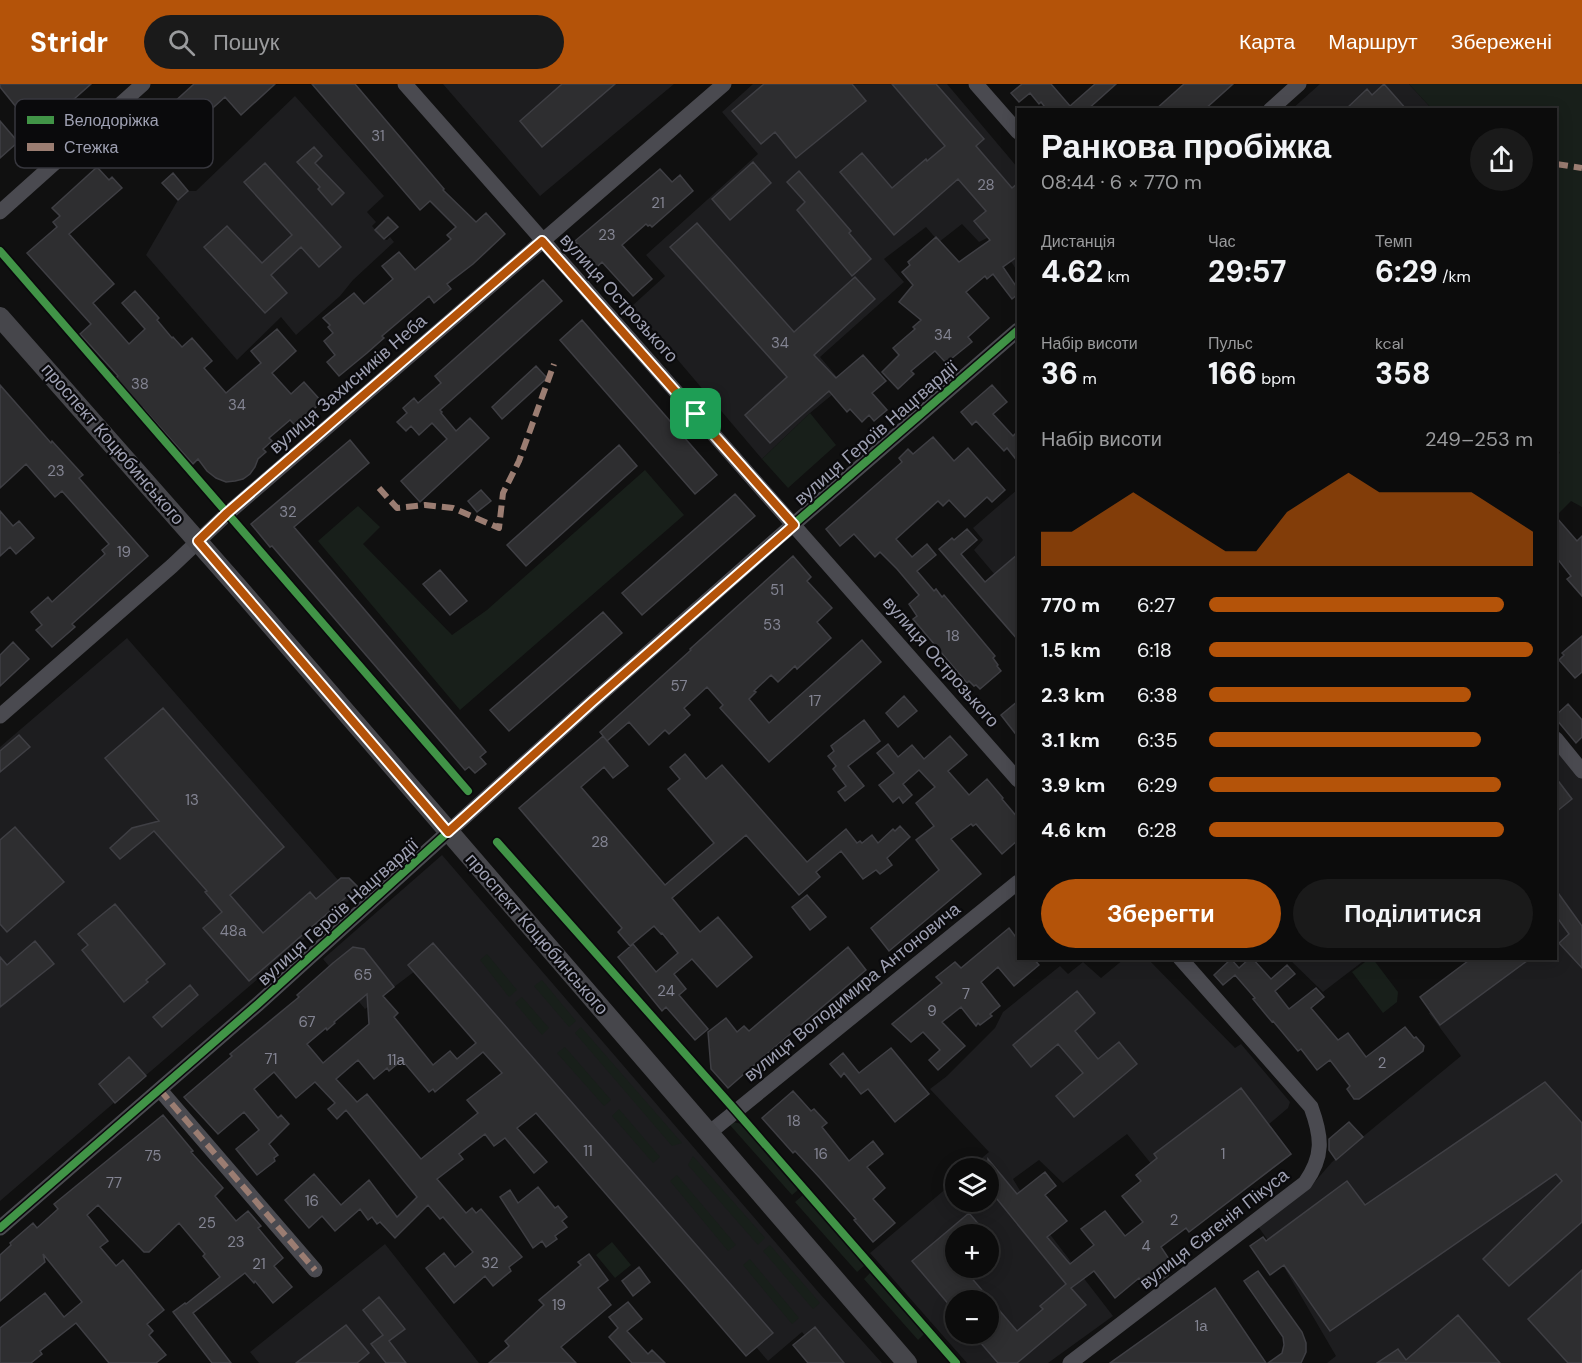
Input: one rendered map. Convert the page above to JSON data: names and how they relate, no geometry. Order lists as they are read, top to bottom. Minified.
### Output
{"streets":{"main road":["проспект Коцюбинського"],"street":["вулиця Острозького","вулиця Захисників Неба","вулиця Героїв Нацгвардії","вулиця Володимира Антоновича","вулиця Євгенія Пікуса"]},"crossings":[["вулиця Острозького","вулиця Захисників Неба"],["вулиця Острозького","вулиця Героїв Нацгвардії"],["вулиця Захисників Неба","проспект Коцюбинського"],["вулиця Героїв Нацгвардії","проспект Коцюбинського"],["проспект Коцюбинського","вулиця Володимира Антоновича"]],"house_numbers":["31","28","21","23","34","34","38","34","23","32","19","51","53","18","57","17","13","28","48а","65","24","7","9","67","71","11а","2","18","11","16","1","75","77","16","2","25","23","4","32","21","19","1а"],"legend":["Велодоріжка","Стежка"],"page":{"header":"Stridr","search":"Пошук","nav":["Карта","Маршрут","Збережені"],"heading":["Ранкова пробіжка","08:44 · 6 × 770 m"],"stats":[["Дистанція","4.62 km"],["Час","29:57"],["Темп","6:29 /km"],["Набір висоти","36 m"],["Пульс","166 bpm"],["kcal","358"]],"chart":["Набір висоти","249–253 m"],"list":[{"name":"770 m","note":"6:27"},{"name":"1.5 km","note":"6:18"},{"name":"2.3 km","note":"6:38"},{"name":"3.1 km","note":"6:35"},{"name":"3.9 km","note":"6:29"},{"name":"4.6 km","note":"6:28"}],"buttons":["Зберегти","Поділитися"],"map_buttons":["+","−"]}}
